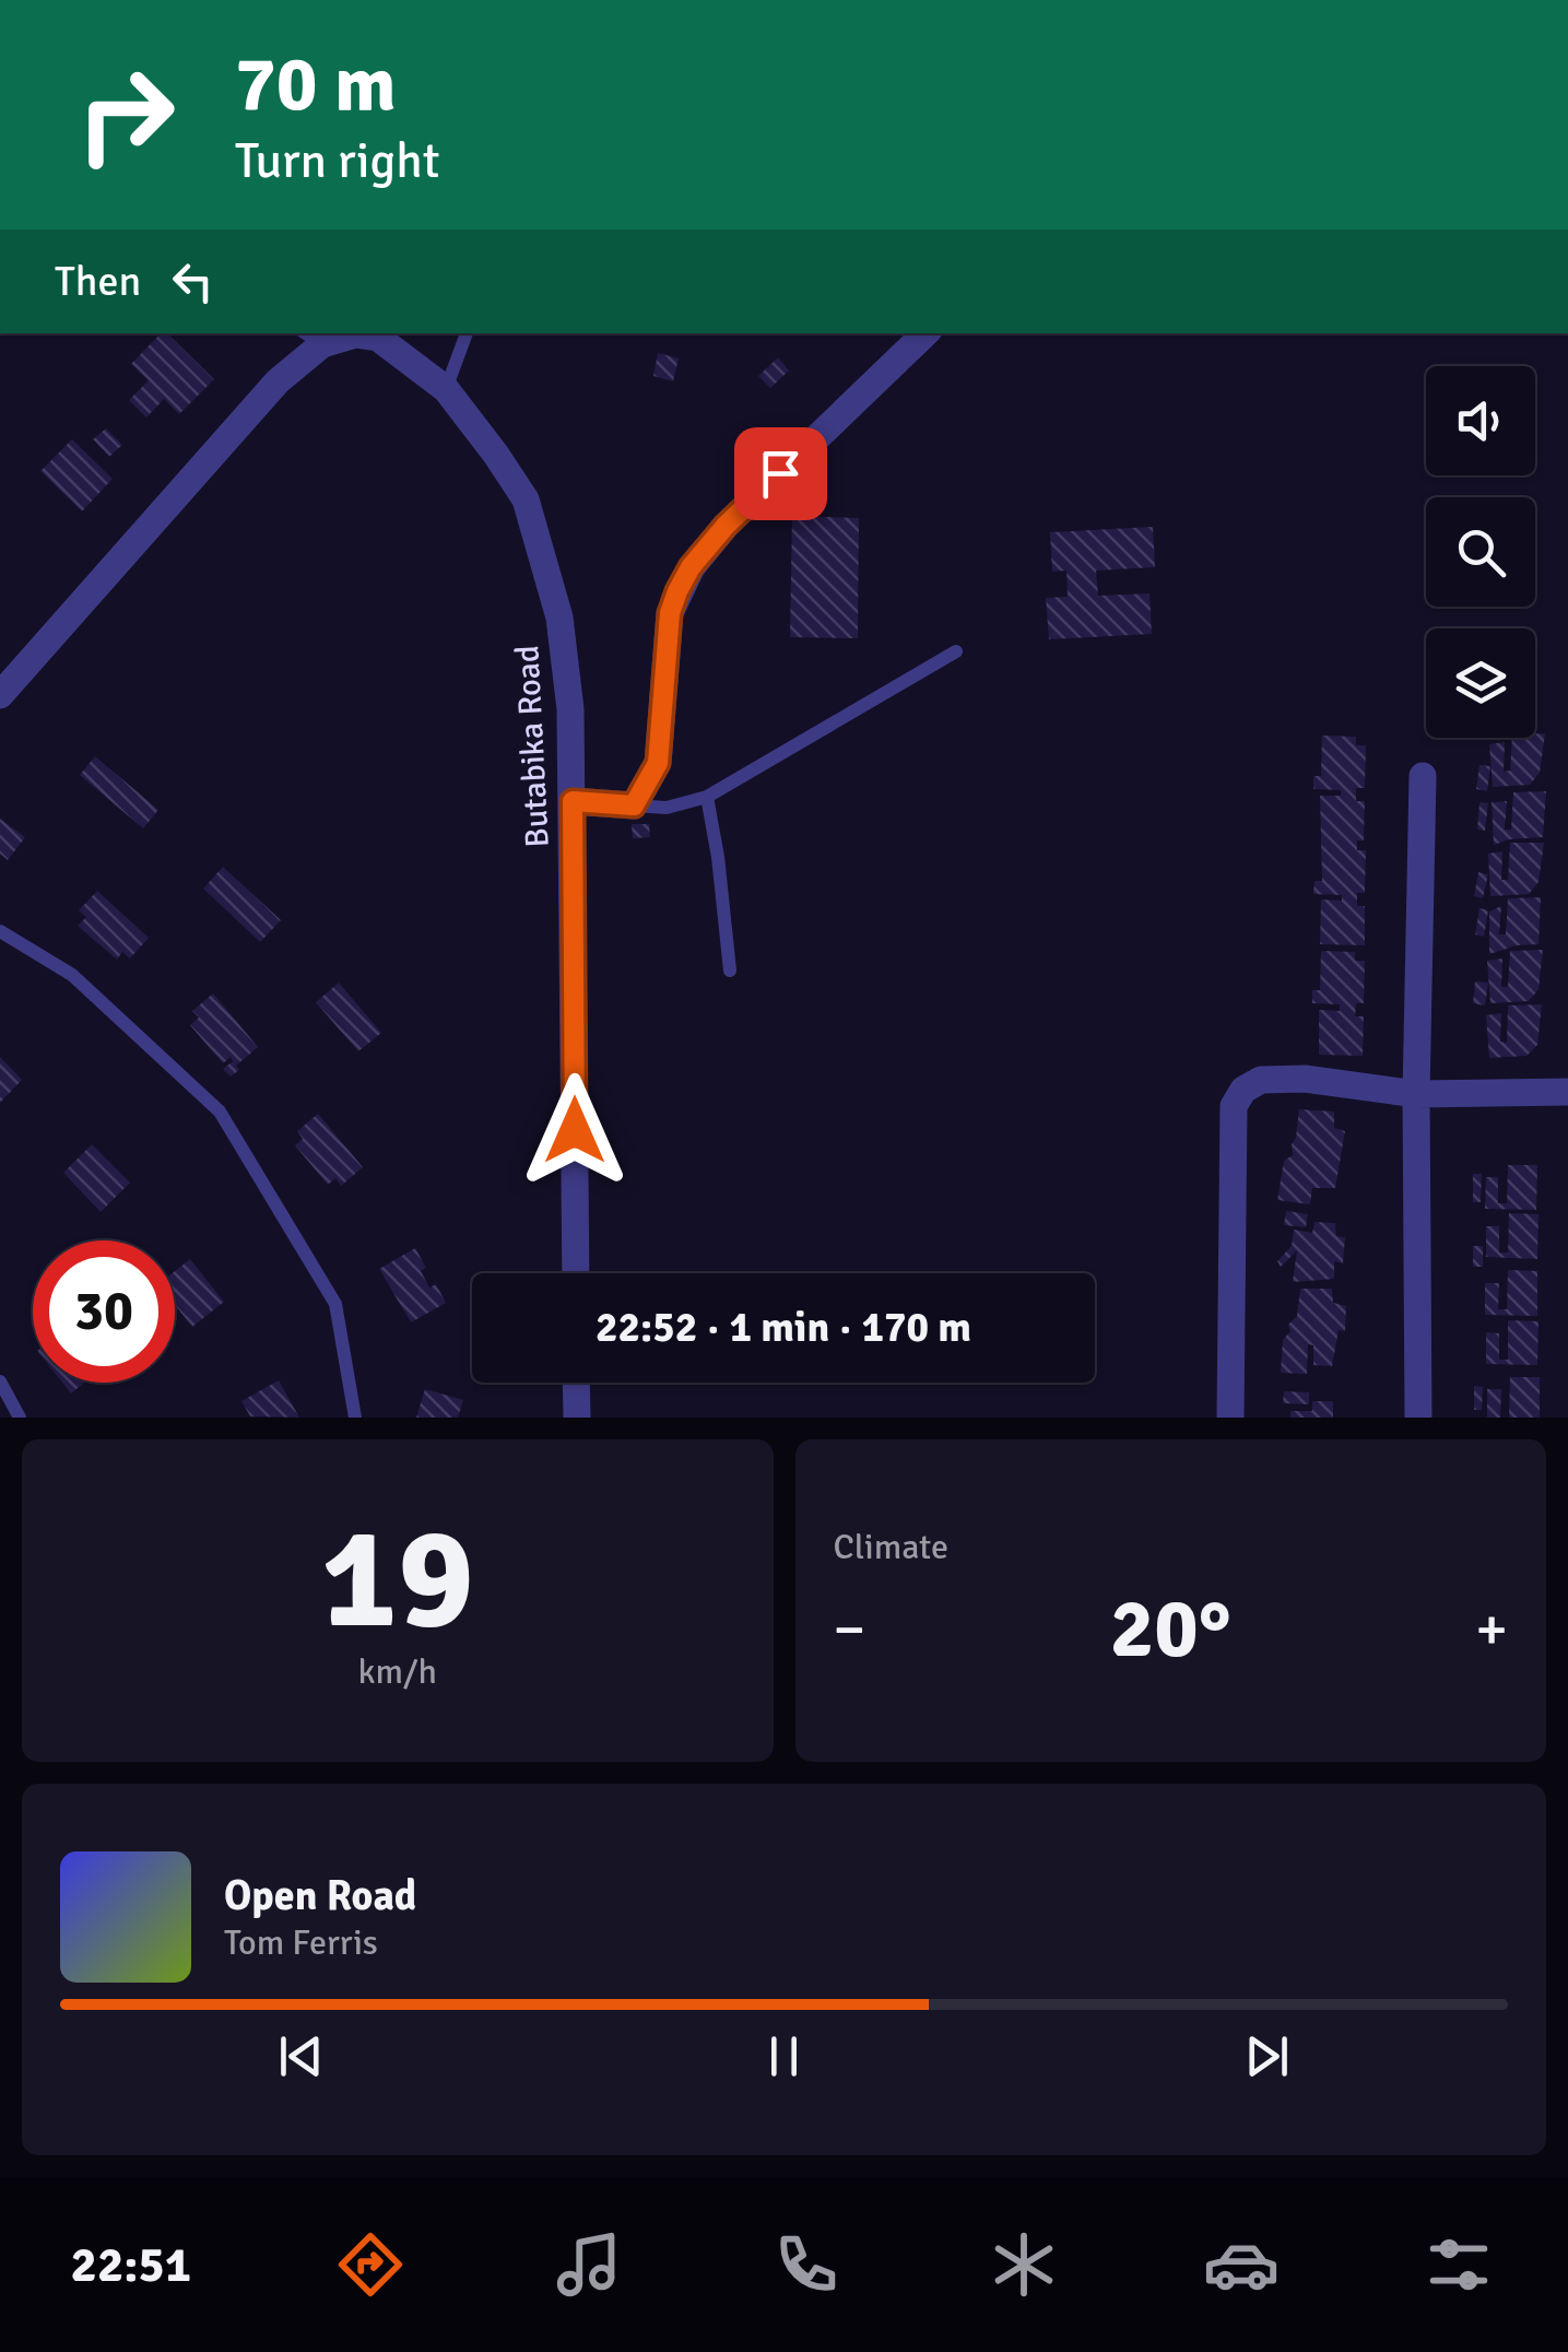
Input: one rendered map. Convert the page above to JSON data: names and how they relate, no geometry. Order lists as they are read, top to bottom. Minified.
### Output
{"streets":{"street":["Butabika Road"]},"page":{"turn":["70 m","Turn right"],"then":"Then","limit":"30","trip":"22:52 · 1 min · 170 m","tile":[["19","km/h"],"Climate"],"heat":["−","20°","+"],"song":["Open Road","Tom Ferris"],"tabs":"22:51"}}
